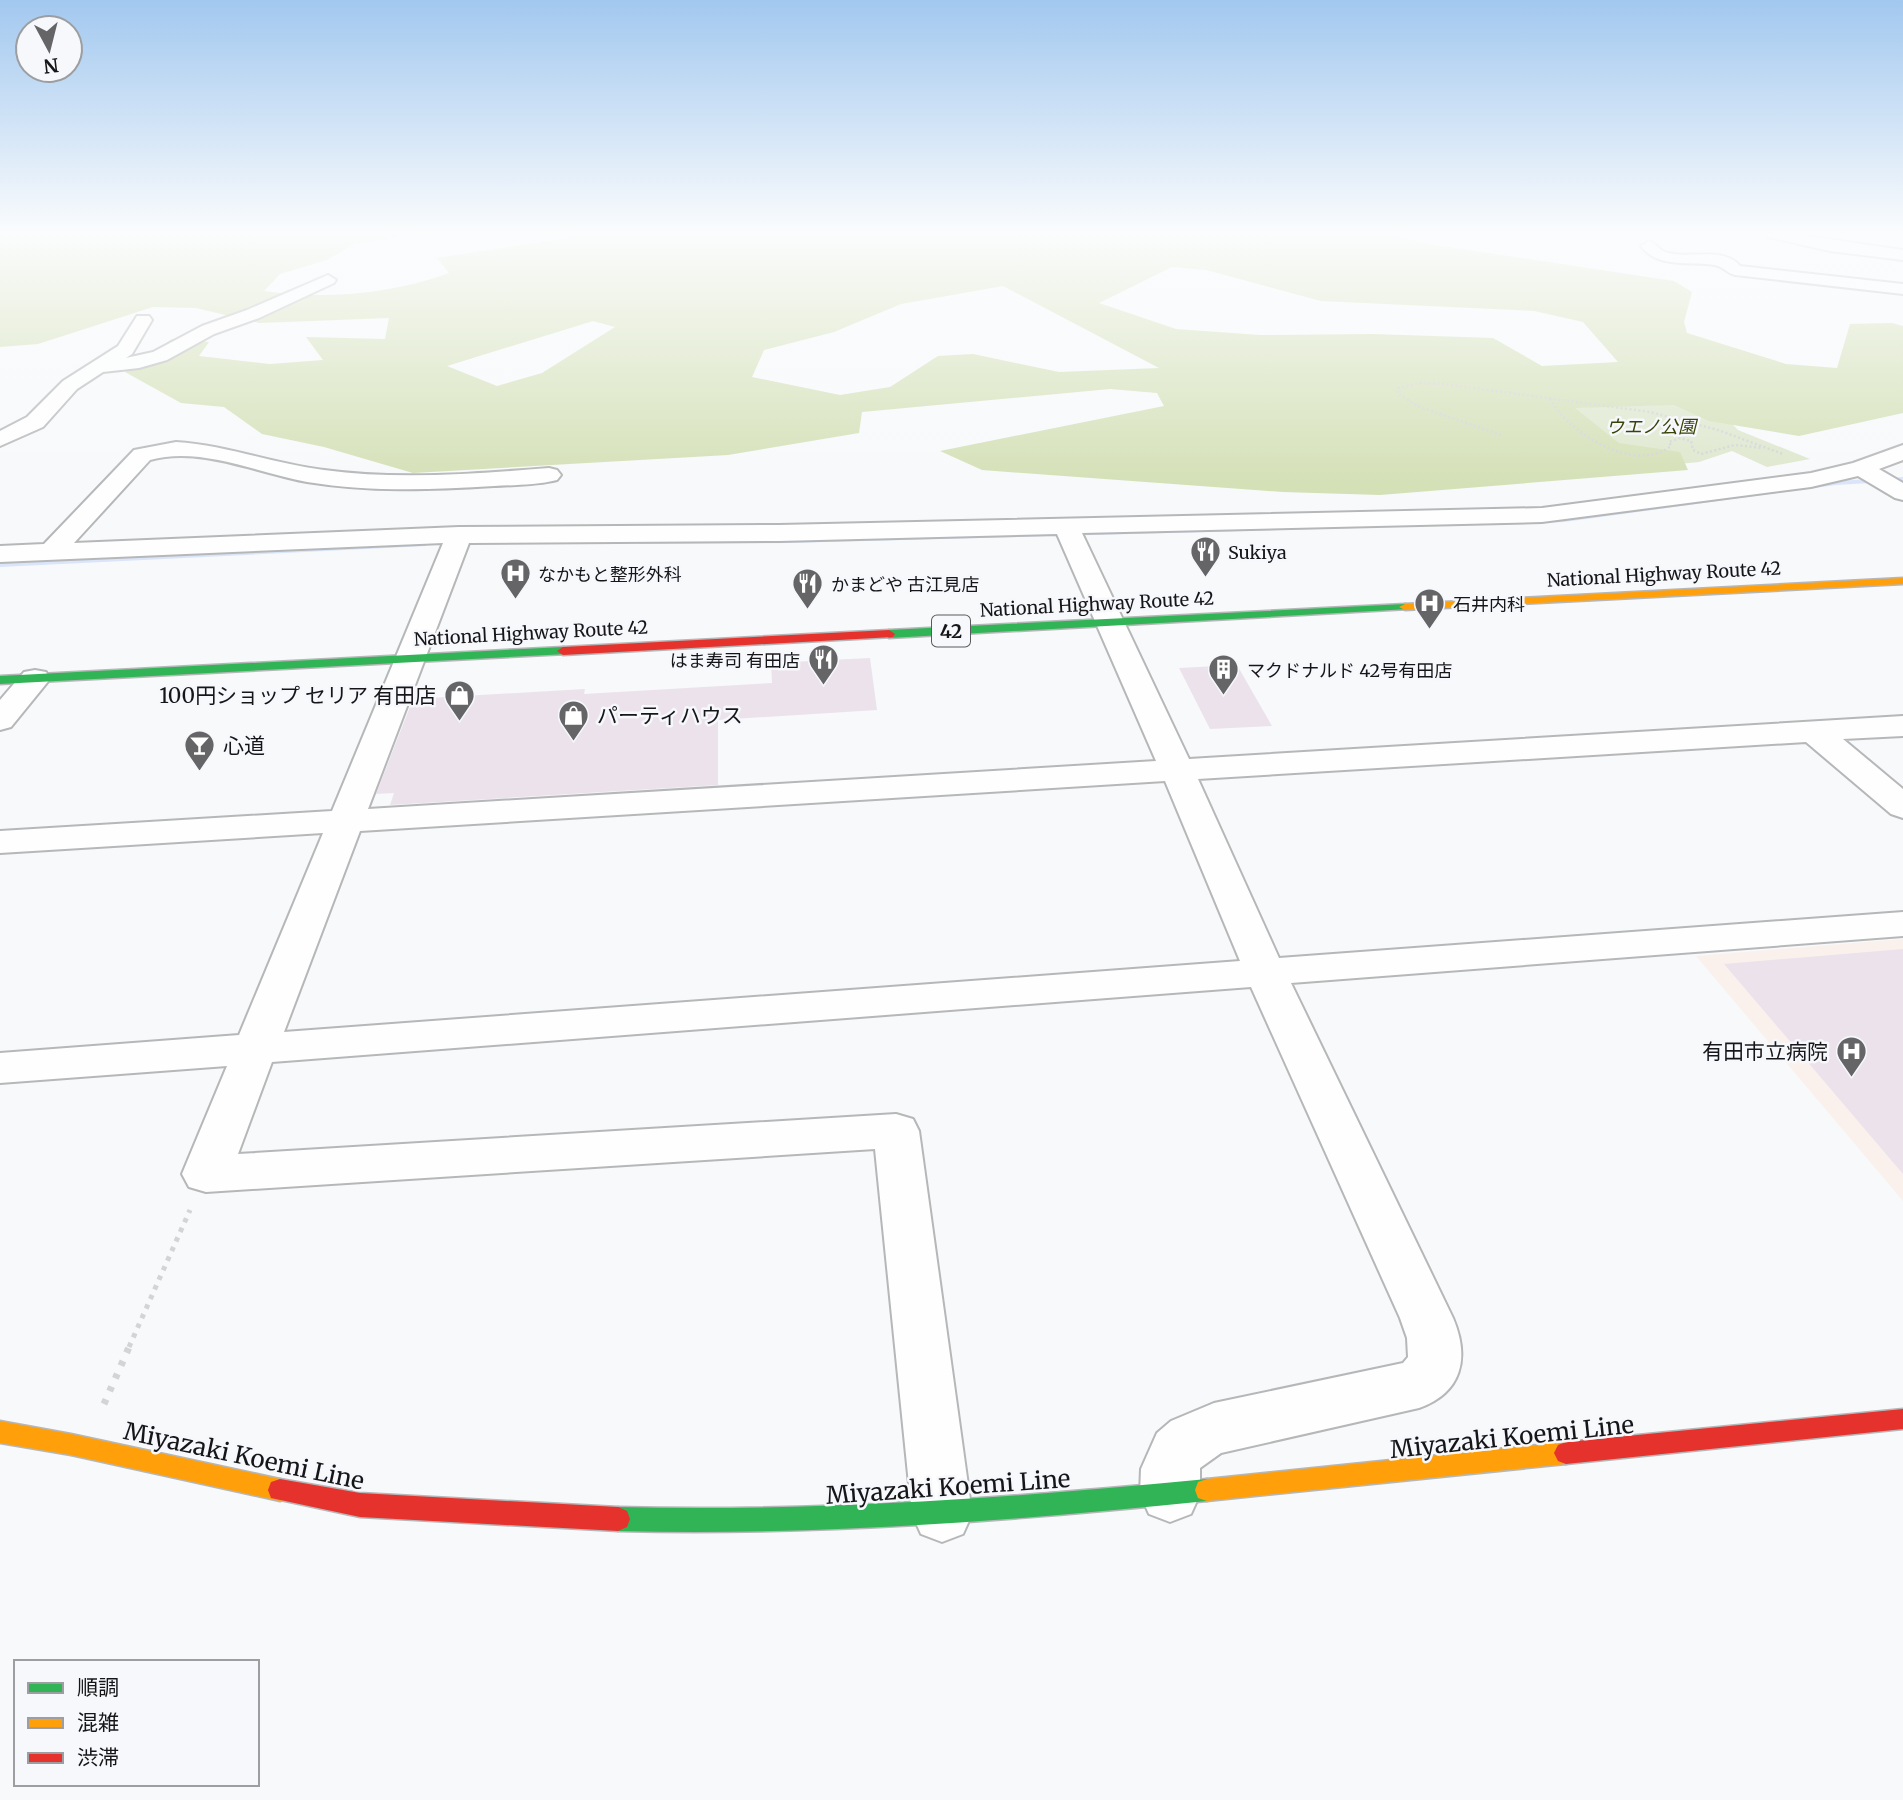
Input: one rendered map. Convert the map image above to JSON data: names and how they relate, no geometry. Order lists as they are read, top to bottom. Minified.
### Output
{"streets":{"main road":["National Highway Route 42","42","Miyazaki Koemi Line"]},"parks":["ウエノ公園"],"places":{"restaurant":["Sukiya","かまどや 古江見店","はま寿司 有田店"],"hospital":["なかもと整形外科","石井内科","有田市立病院"],"building":["マクドナルド 42号有田店"],"shop":["100円ショップ セリア 有田店","パーティハウス"],"bar":["心道"]},"legend":["順調","混雑","渋滞"],"north":"bottom"}
